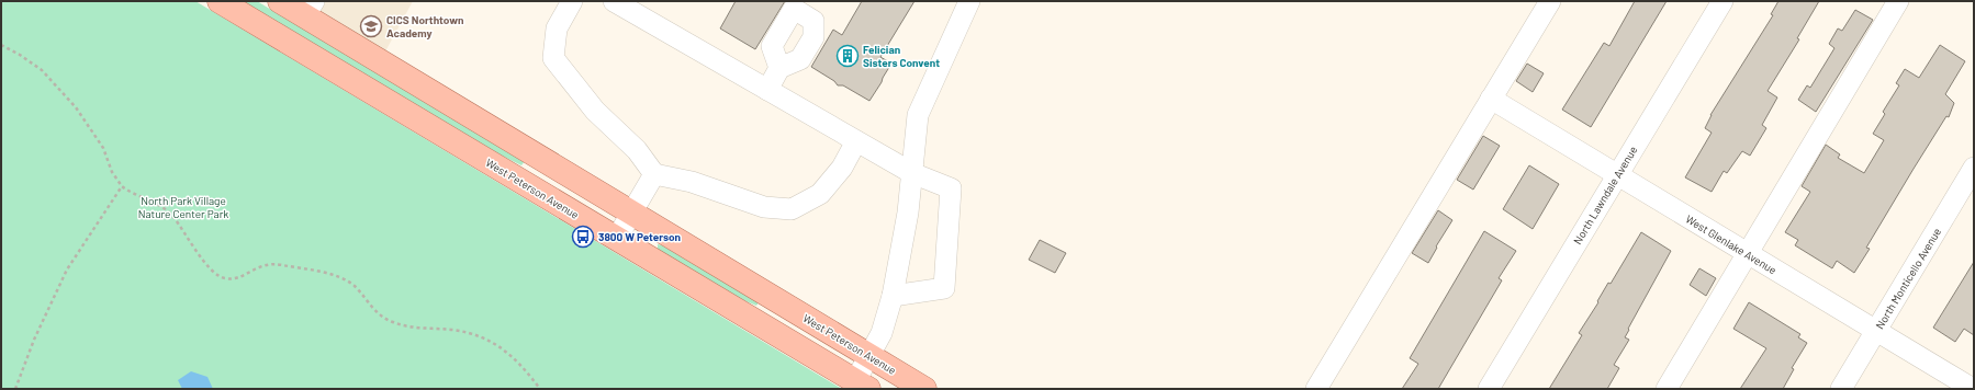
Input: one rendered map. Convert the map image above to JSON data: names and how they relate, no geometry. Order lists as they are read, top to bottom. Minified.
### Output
{"streets":{"main road":["West Peterson Avenue"],"street":["North Lawndale Avenue","West Glenlake Avenue","North Monticello Avenue"]},"crossings":[["North Lawndale Avenue","West Glenlake Avenue"],["West Glenlake Avenue","North Monticello Avenue"]],"parks":["North Park Village Nature Center Park"],"places":{"school or university":["CICS Northtown Academy"],"building":["Felician Sisters Convent"],"bus stop":["3800 W Peterson"]}}
